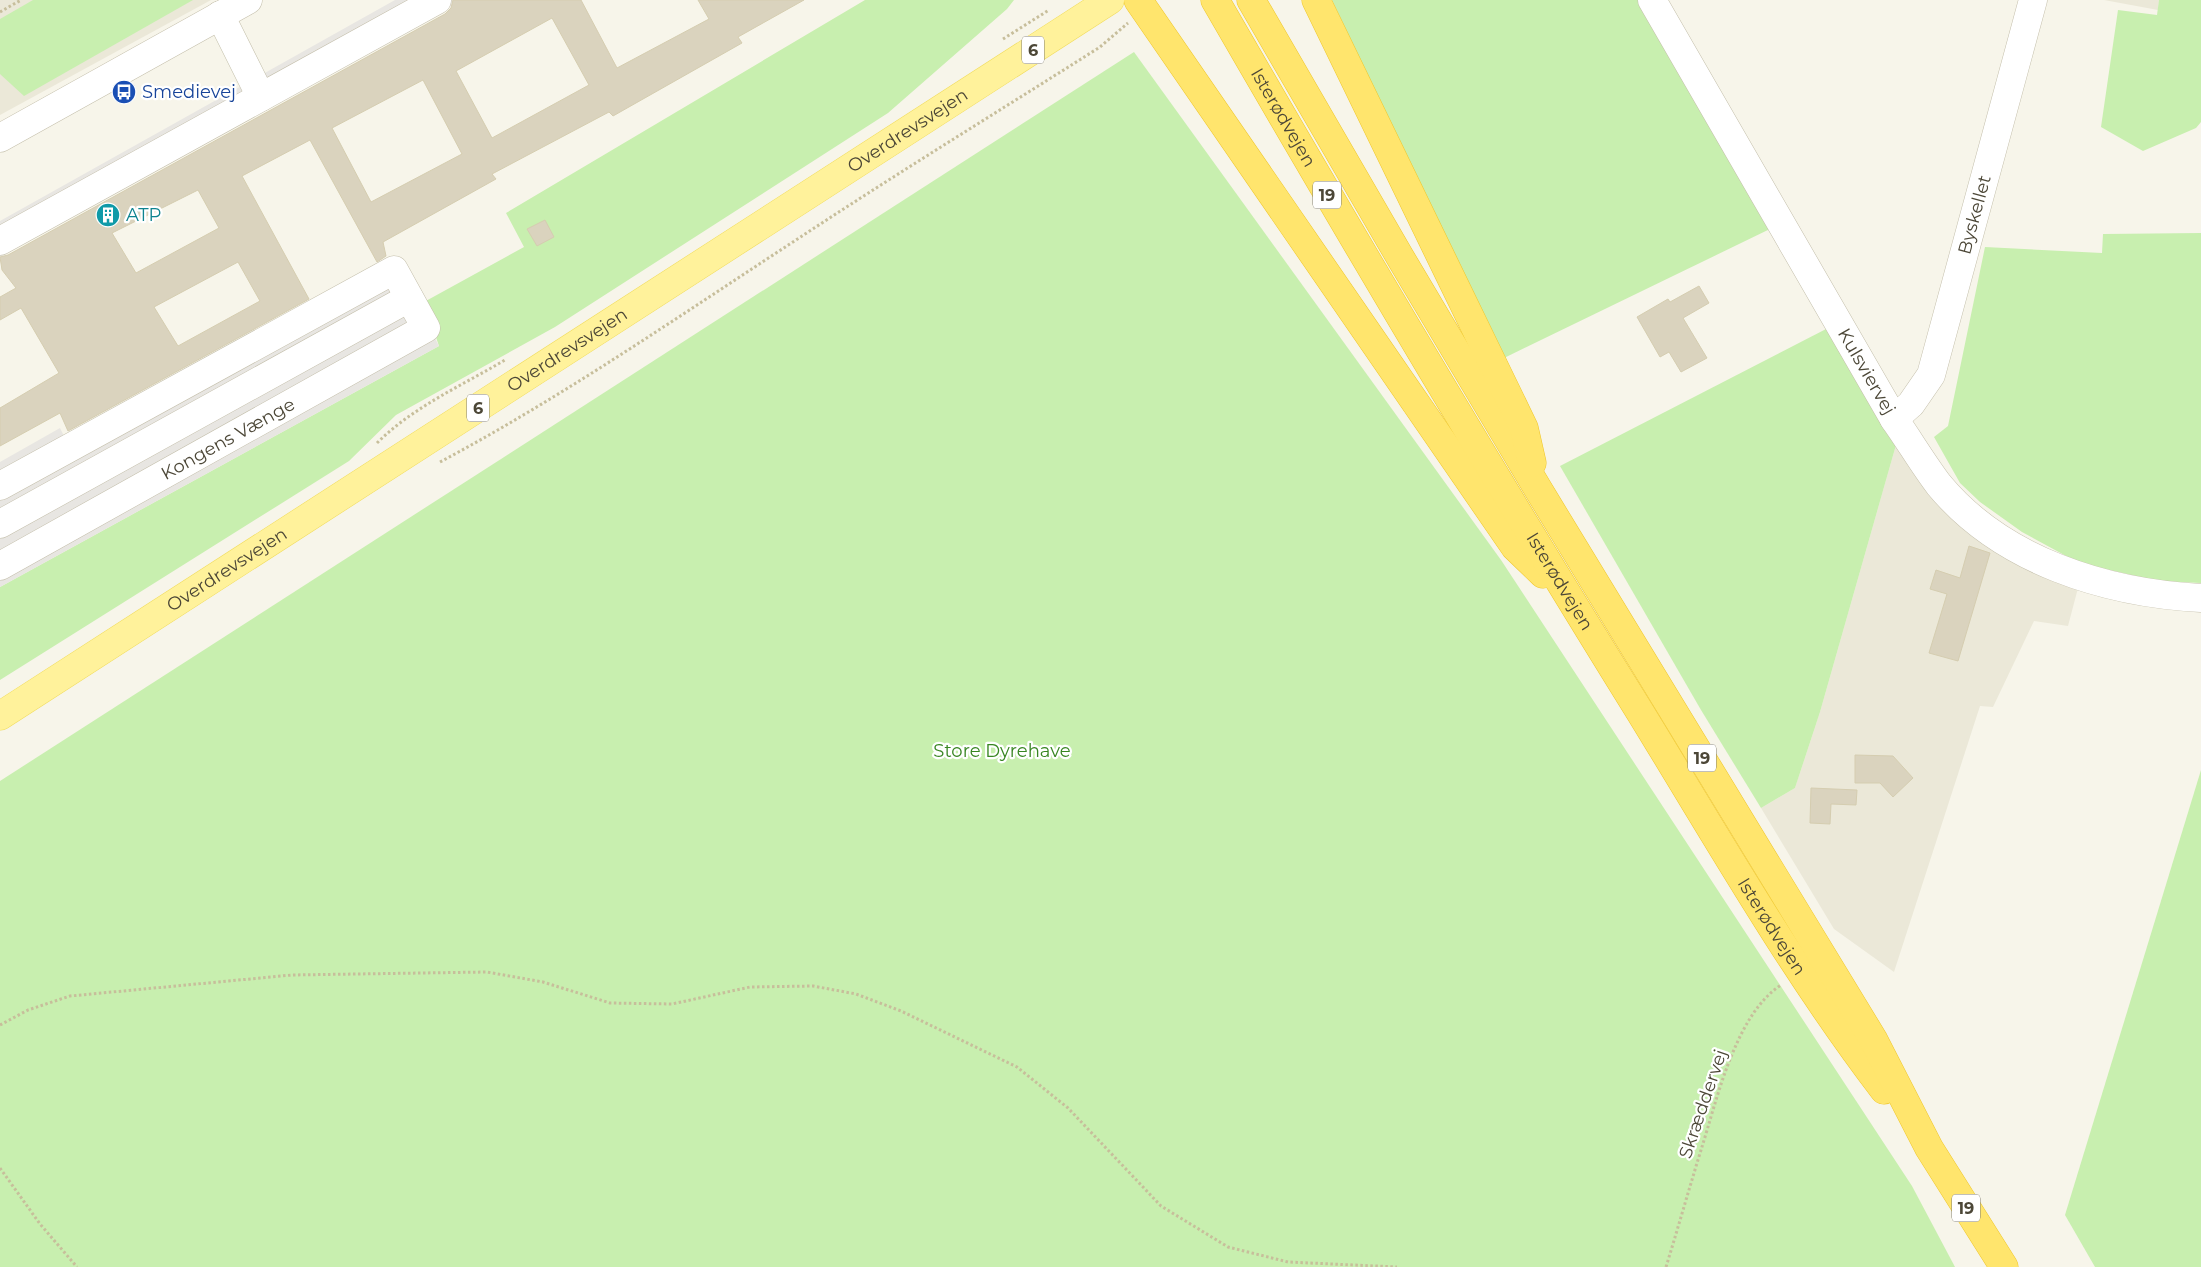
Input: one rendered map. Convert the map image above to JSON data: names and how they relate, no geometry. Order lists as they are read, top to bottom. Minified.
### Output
{"streets":{"highway":["Isterødvejen","19"],"main road":["6","Overdrevsvejen"],"street":["Byskellet","Kulsviervej","Kongens Vænge"],"path":["Skræddervej"]},"crossings":[["Isterødvejen","Skræddervej"],["Byskellet","Kulsviervej"]],"parks":["Store Dyrehave"],"places":{"bus stop":["Smedievej"],"building":["ATP"]}}
